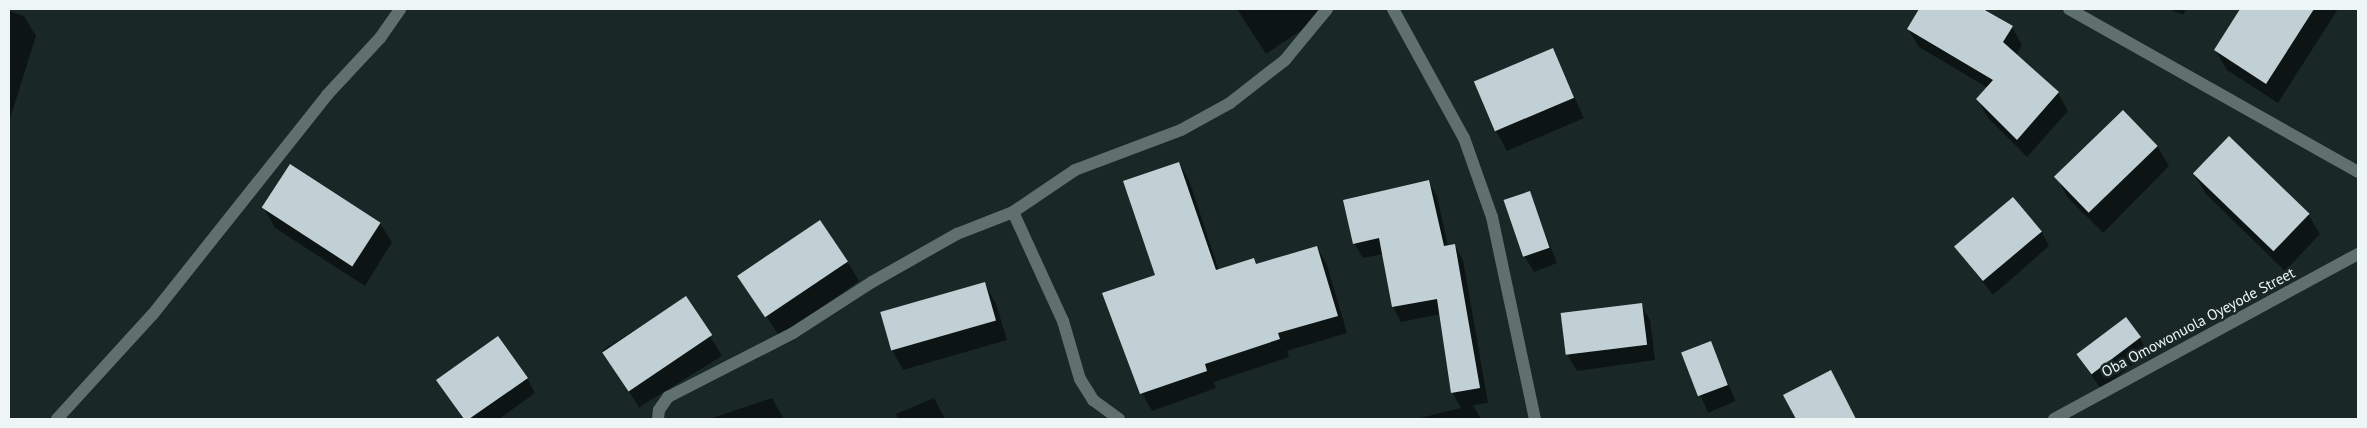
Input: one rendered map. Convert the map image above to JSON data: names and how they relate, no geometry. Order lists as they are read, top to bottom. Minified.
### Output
{"streets":{"street":["Oba Omowonuola Oyeyode Street"]}}
